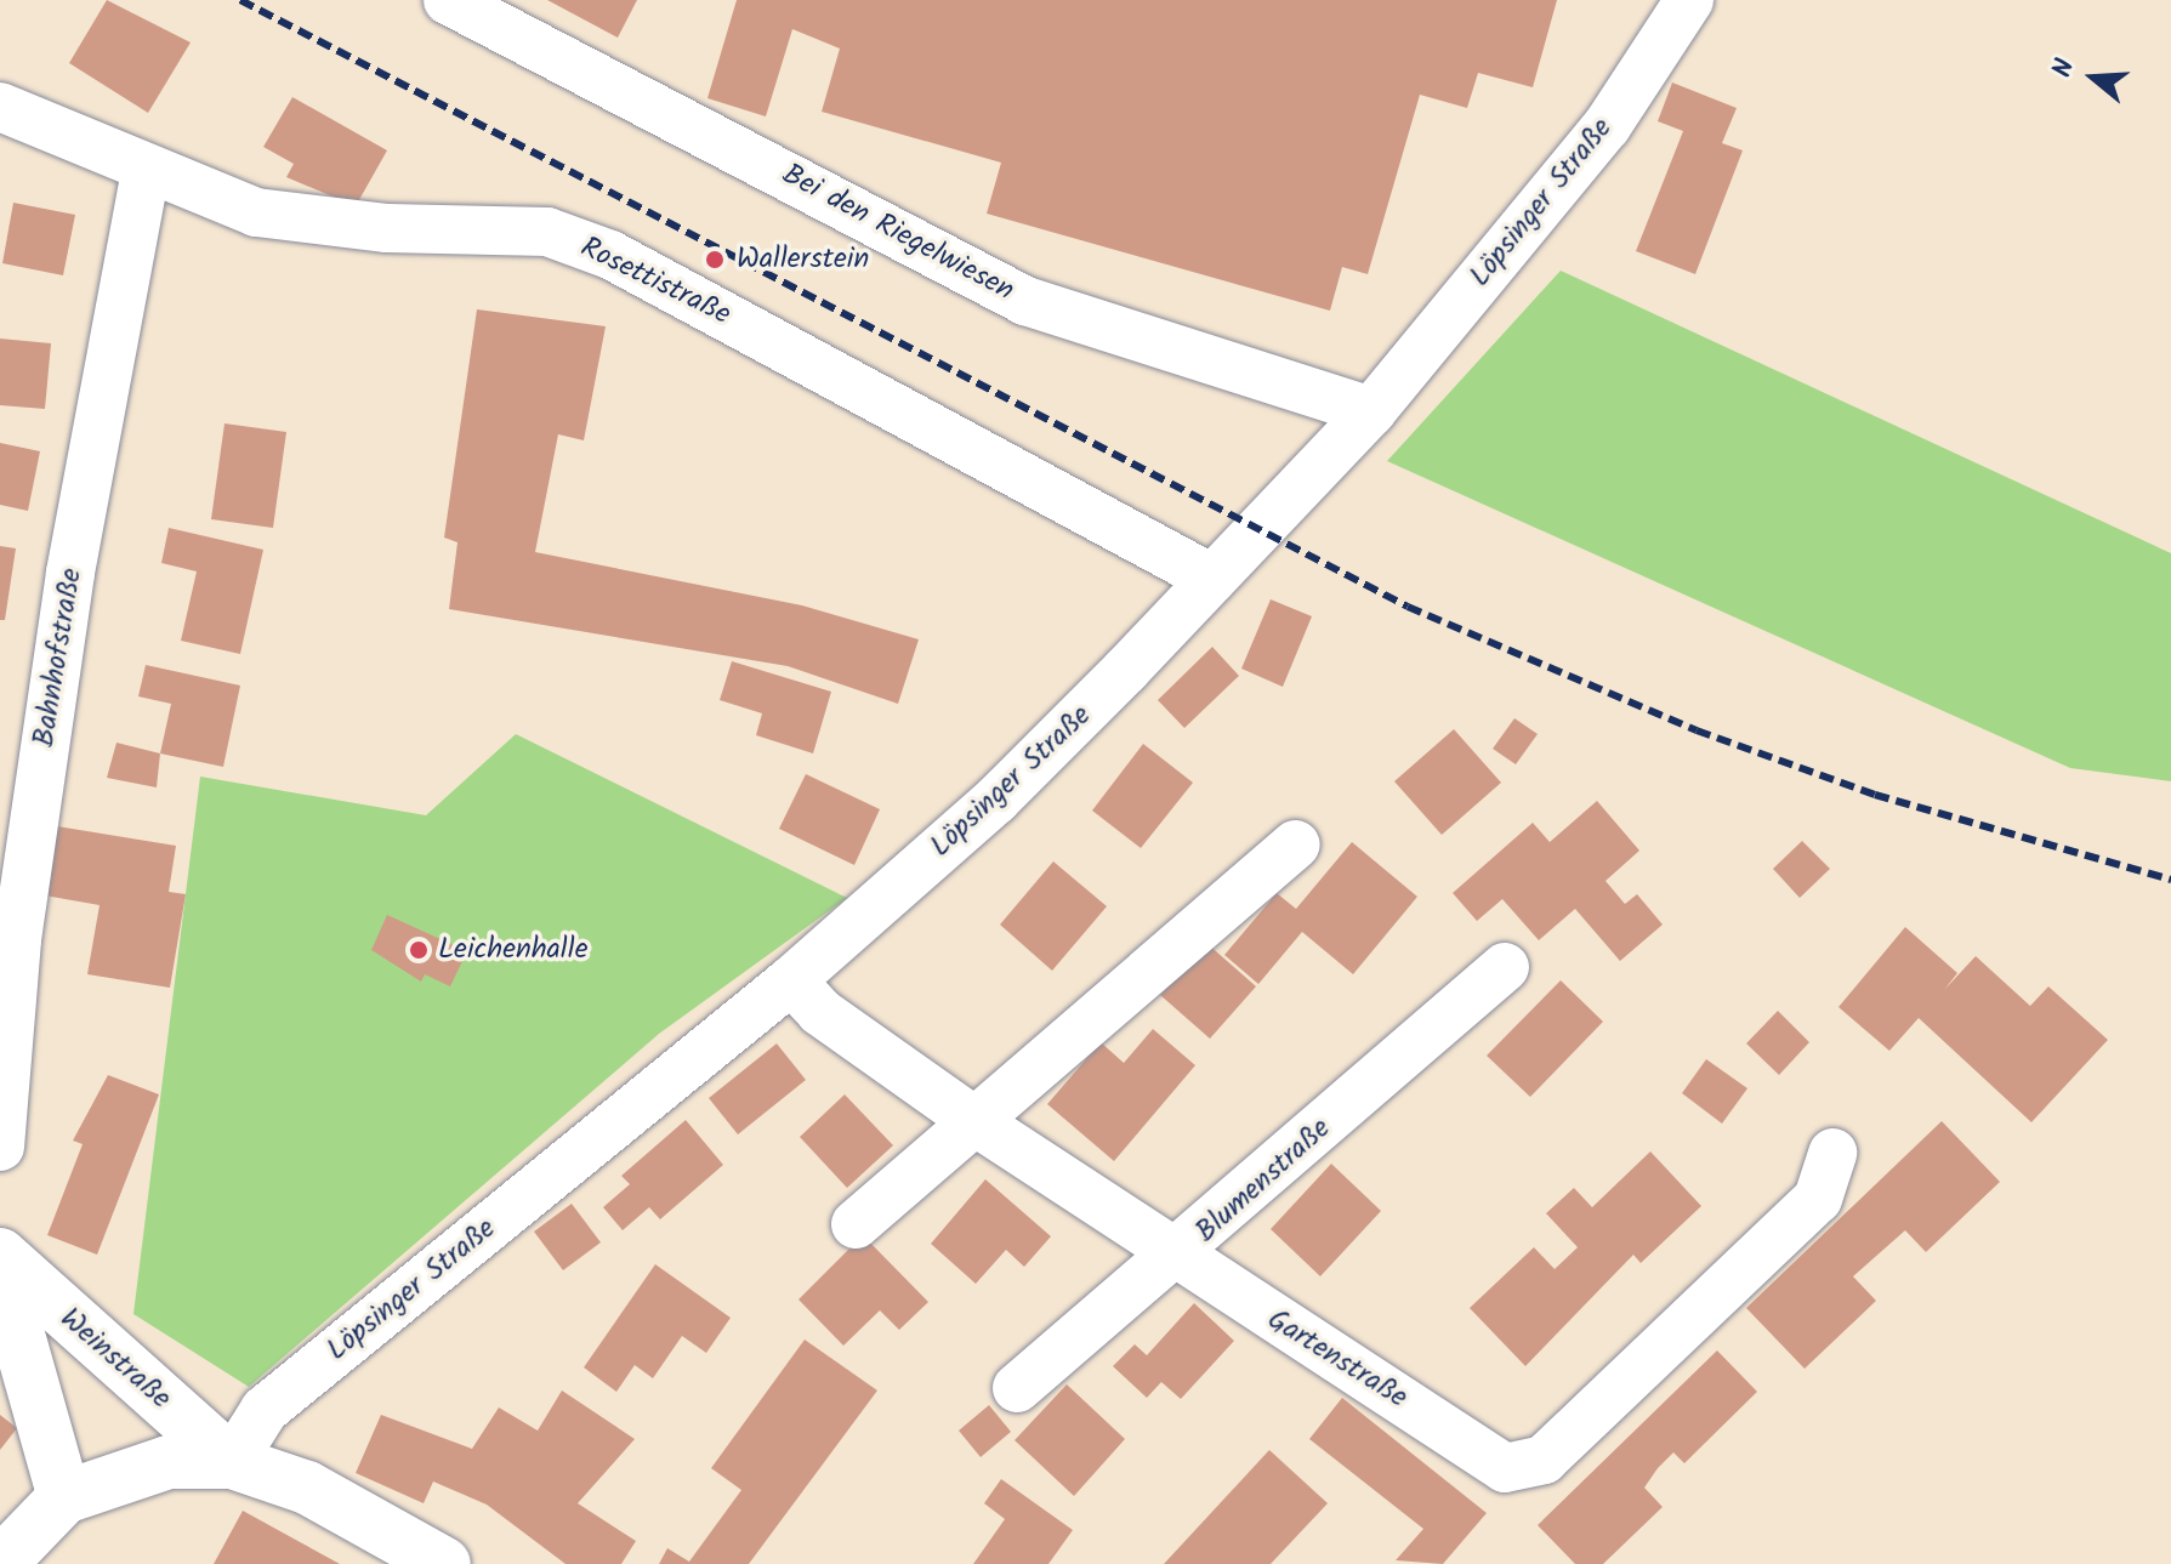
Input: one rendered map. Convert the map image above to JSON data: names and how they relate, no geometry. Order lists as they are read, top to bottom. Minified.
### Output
{"streets":{"street":["Löpsinger Straße","Bei den Riegelwiesen","Rosettistraße","Bahnhofstraße","Blumenstraße","Weinstraße","Gartenstraße"]},"crossings":[["Löpsinger Straße","Bei den Riegelwiesen"],["Löpsinger Straße","Rosettistraße"],["Löpsinger Straße","Weinstraße"],["Löpsinger Straße","Gartenstraße"],["Rosettistraße","Bahnhofstraße"],["Blumenstraße","Gartenstraße"]],"places":["Wallerstein","Leichenhalle"],"north":"left"}
